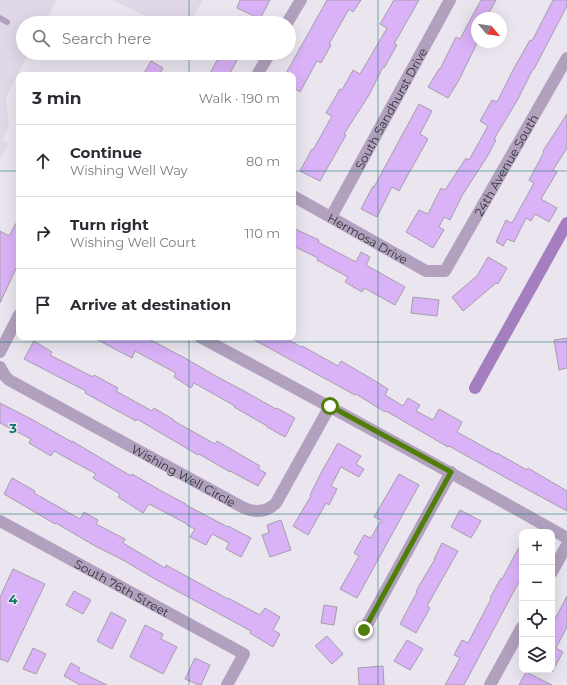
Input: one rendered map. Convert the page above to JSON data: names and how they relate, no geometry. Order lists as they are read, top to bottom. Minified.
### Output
{"streets":{"street":["South Sandhurst Drive","24th Avenue South","Hermosa Drive","Wishing Well Circle","South 76th Street"]},"crossings":[["South Sandhurst Drive","Hermosa Drive"],["24th Avenue South","Hermosa Drive"]],"north":"bottom right","page":{"search":"Search here","heading":["3 min","Walk · 190 m"],"list":[["Continue","Wishing Well Way","80 m"],["Turn right","Wishing Well Court","110 m"],"Arrive at destination"],"map_buttons":["+","−"]},"grid":{"rows":["3","4"]}}
